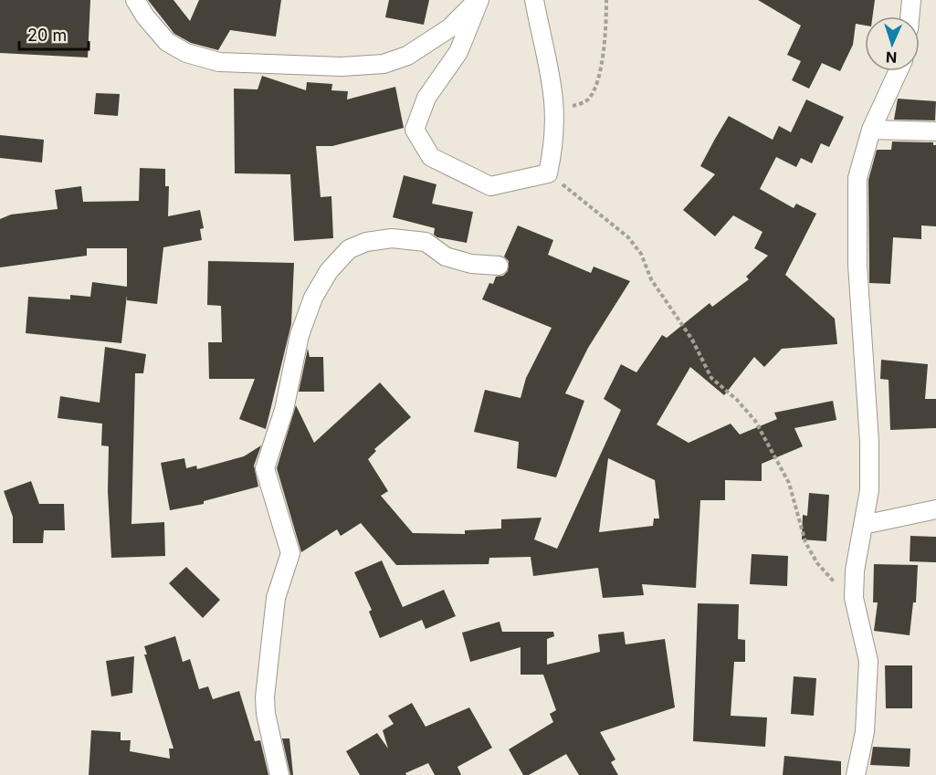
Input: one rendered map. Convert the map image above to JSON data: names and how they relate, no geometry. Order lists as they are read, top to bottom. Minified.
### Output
{"scale_bar":"20 m","north":"bottom"}
